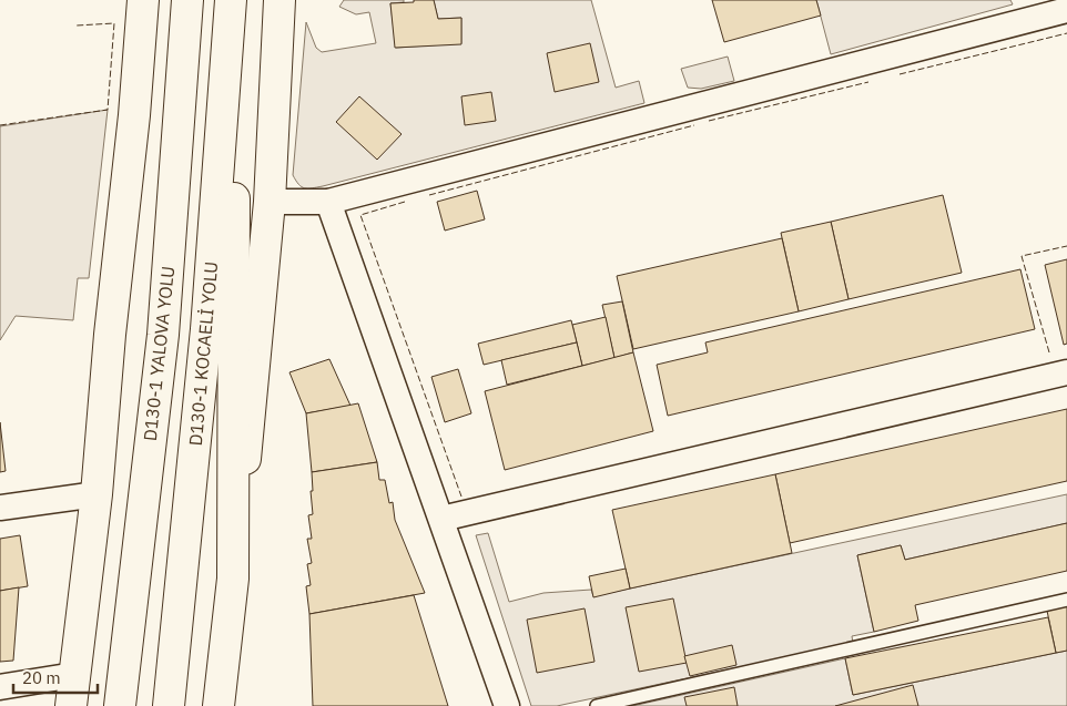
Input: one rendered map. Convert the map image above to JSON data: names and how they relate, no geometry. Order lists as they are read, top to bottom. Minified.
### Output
{"streets":{"main road":["D130-1 YALOVA YOLU","D130-1 KOCAELİ YOLU"]},"scale_bar":"20 m"}
